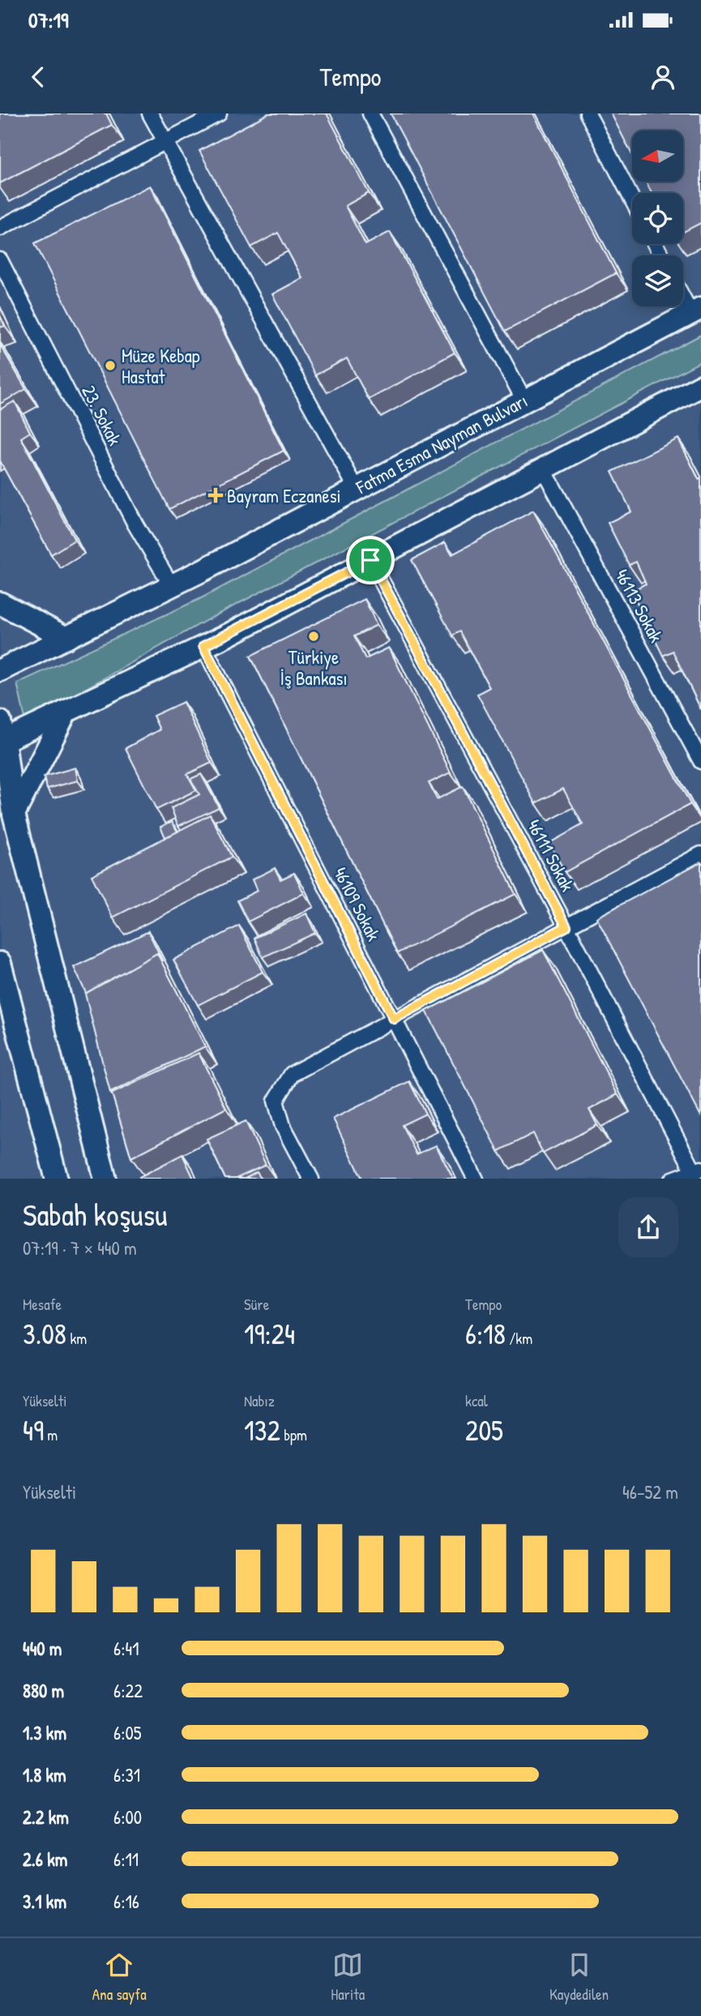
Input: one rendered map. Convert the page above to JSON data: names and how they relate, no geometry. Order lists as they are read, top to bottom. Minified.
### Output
{"streets":{"main road":["Fatma Esma Nayman Bulvarı"],"street":["23. Sokak","46113 Sokak","46111 Sokak","46109 Sokak"]},"crossings":[["23. Sokak","Fatma Esma Nayman Bulvarı"]],"places":{"other":["Müze Kebap Hastat","Türkiye İş Bankası"],"health":["Bayram Eczanesi"]},"north":"left","page":{"status":"07:19","header":"Tempo","heading":["Sabah koşusu","07:19 · 7 × 440 m"],"stats":[["Mesafe","3.08 km"],["Süre","19:24"],["Tempo","6:18 /km"],["Yükselti","49 m"],["Nabız","132 bpm"],["kcal","205"]],"chart":["Yükselti","46–52 m"],"list":[{"name":"440 m","note":"6:41"},{"name":"880 m","note":"6:22"},{"name":"1.3 km","note":"6:05"},{"name":"1.8 km","note":"6:31"},{"name":"2.2 km","note":"6:00"},{"name":"2.6 km","note":"6:11"},{"name":"3.1 km","note":"6:16"}],"tabs":["Ana sayfa","Harita","Kaydedilen"]}}
